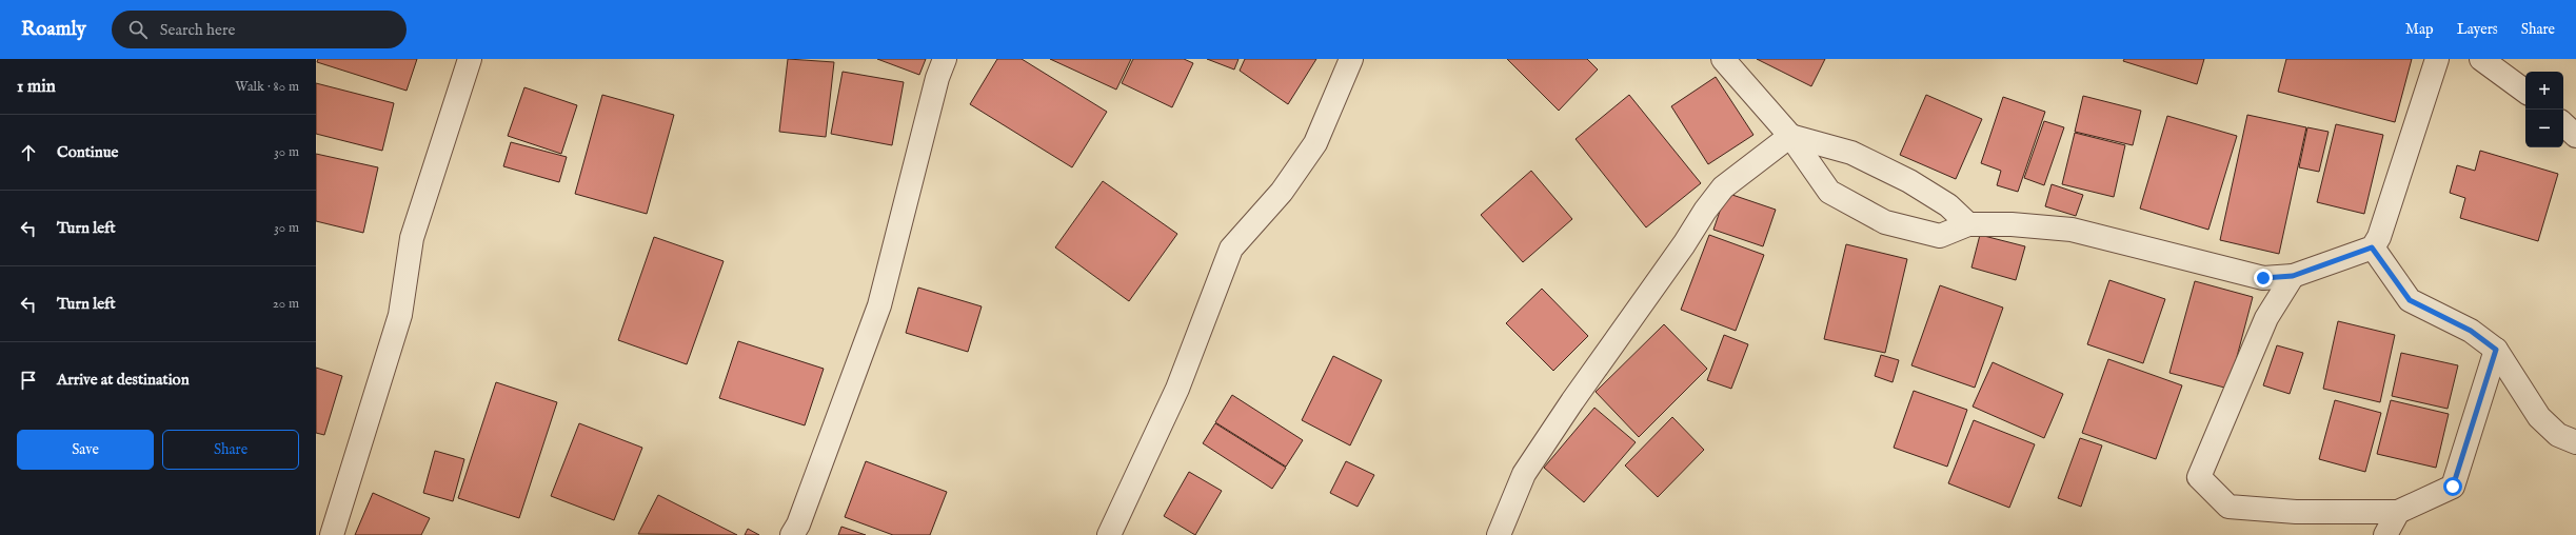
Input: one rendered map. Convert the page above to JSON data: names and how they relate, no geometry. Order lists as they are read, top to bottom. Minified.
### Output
{"page":{"header":"Roamly","search":"Search here","nav":["Map","Layers","Share"],"heading":["1 min","Walk · 80 m"],"map_buttons":["+","−"],"list":[["Continue","30 m"],["Turn left","30 m"],["Turn left","20 m"],"Arrive at destination"],"buttons":["Save","Share"]}}
